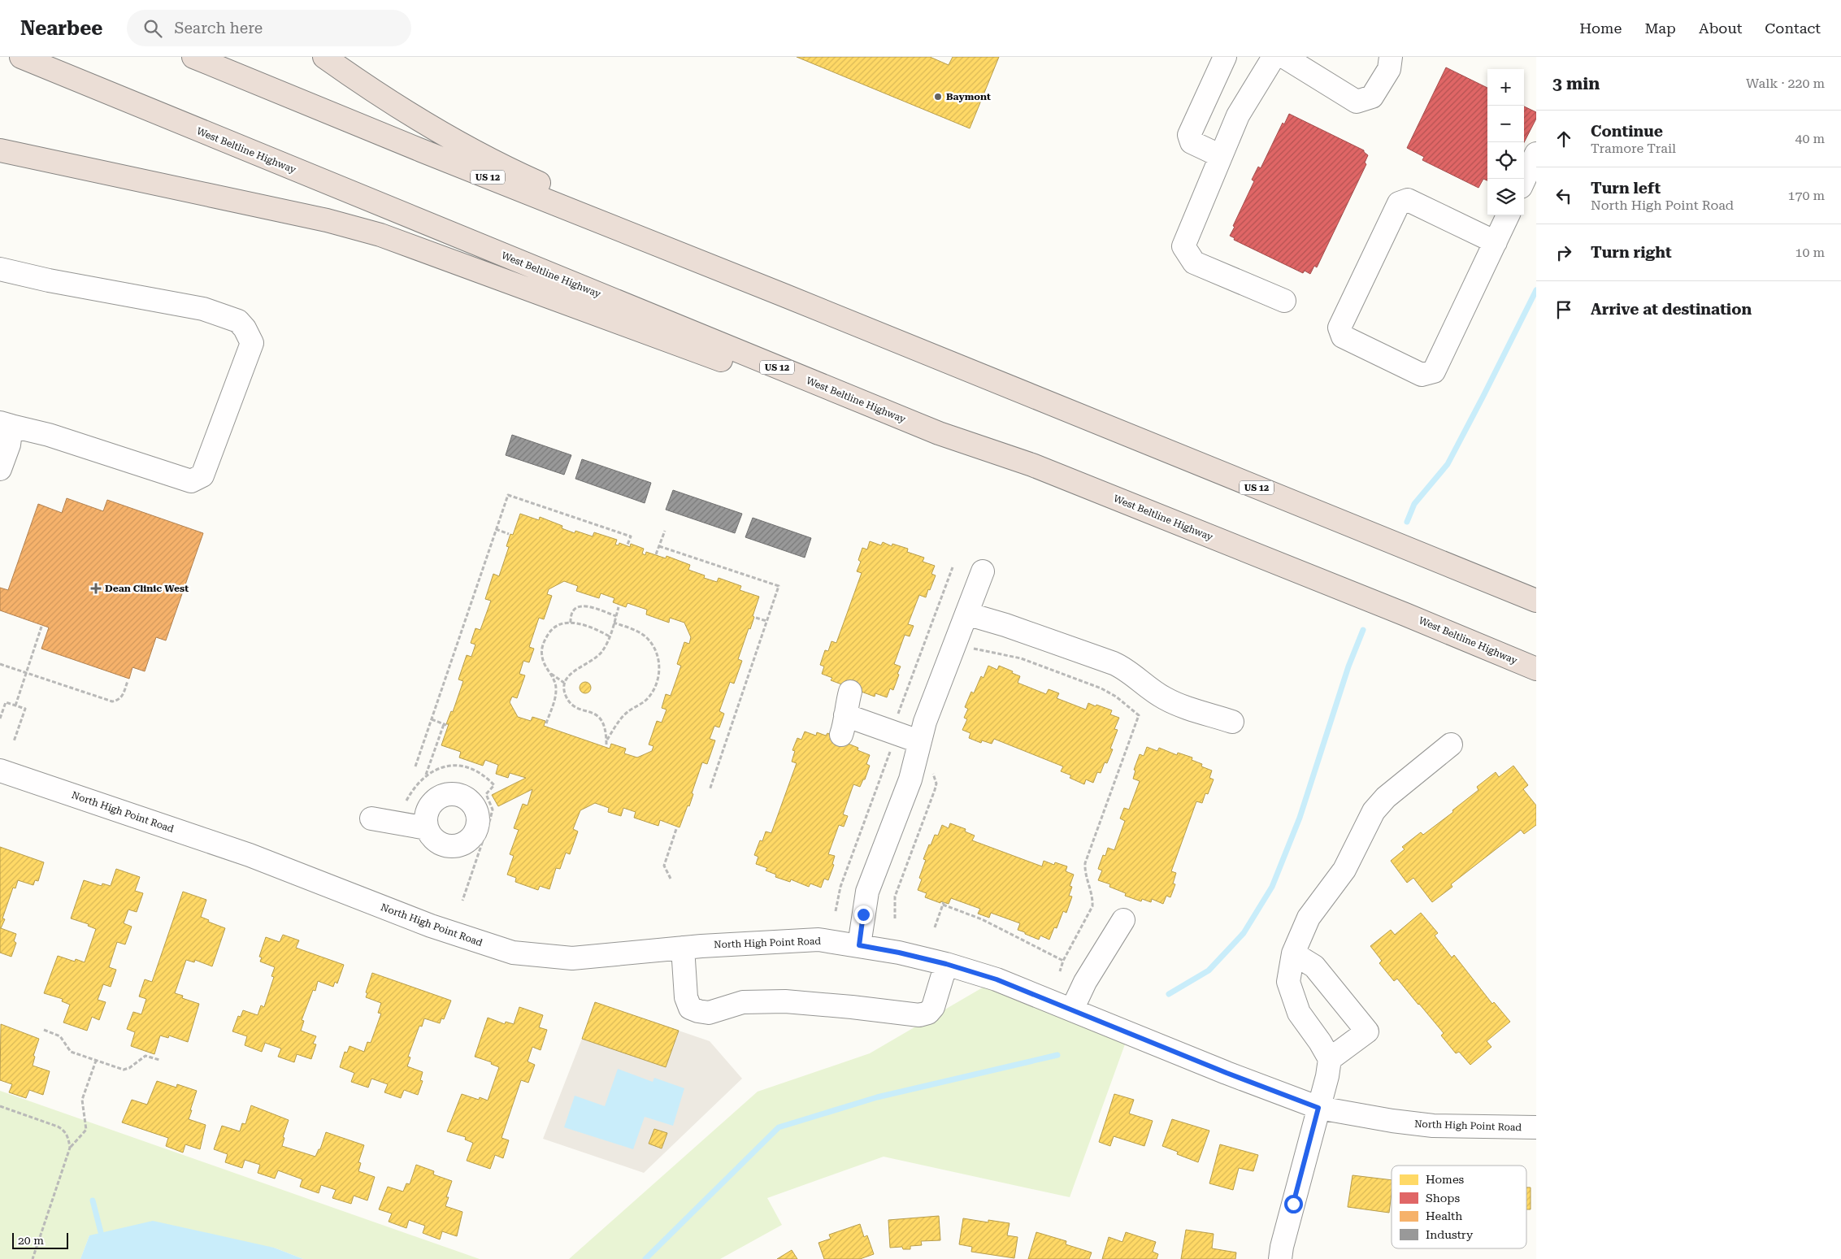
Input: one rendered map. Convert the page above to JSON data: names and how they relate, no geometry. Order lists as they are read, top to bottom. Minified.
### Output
{"streets":{"highway":["West Beltline Highway","US 12"],"street":["North High Point Road"]},"places":{"other":["Baymont"],"health":["Dean Clinic West"]},"legend":["Homes","Shops","Health","Industry"],"scale_bar":"20 m","page":{"header":"Nearbee","search":"Search here","nav":["Home","Map","About","Contact"],"heading":["3 min","Walk · 220 m"],"map_buttons":["+","−"],"list":[["Continue","Tramore Trail","40 m"],["Turn left","North High Point Road","170 m"],["Turn right","10 m"],"Arrive at destination"],"scale":"20 m"}}
